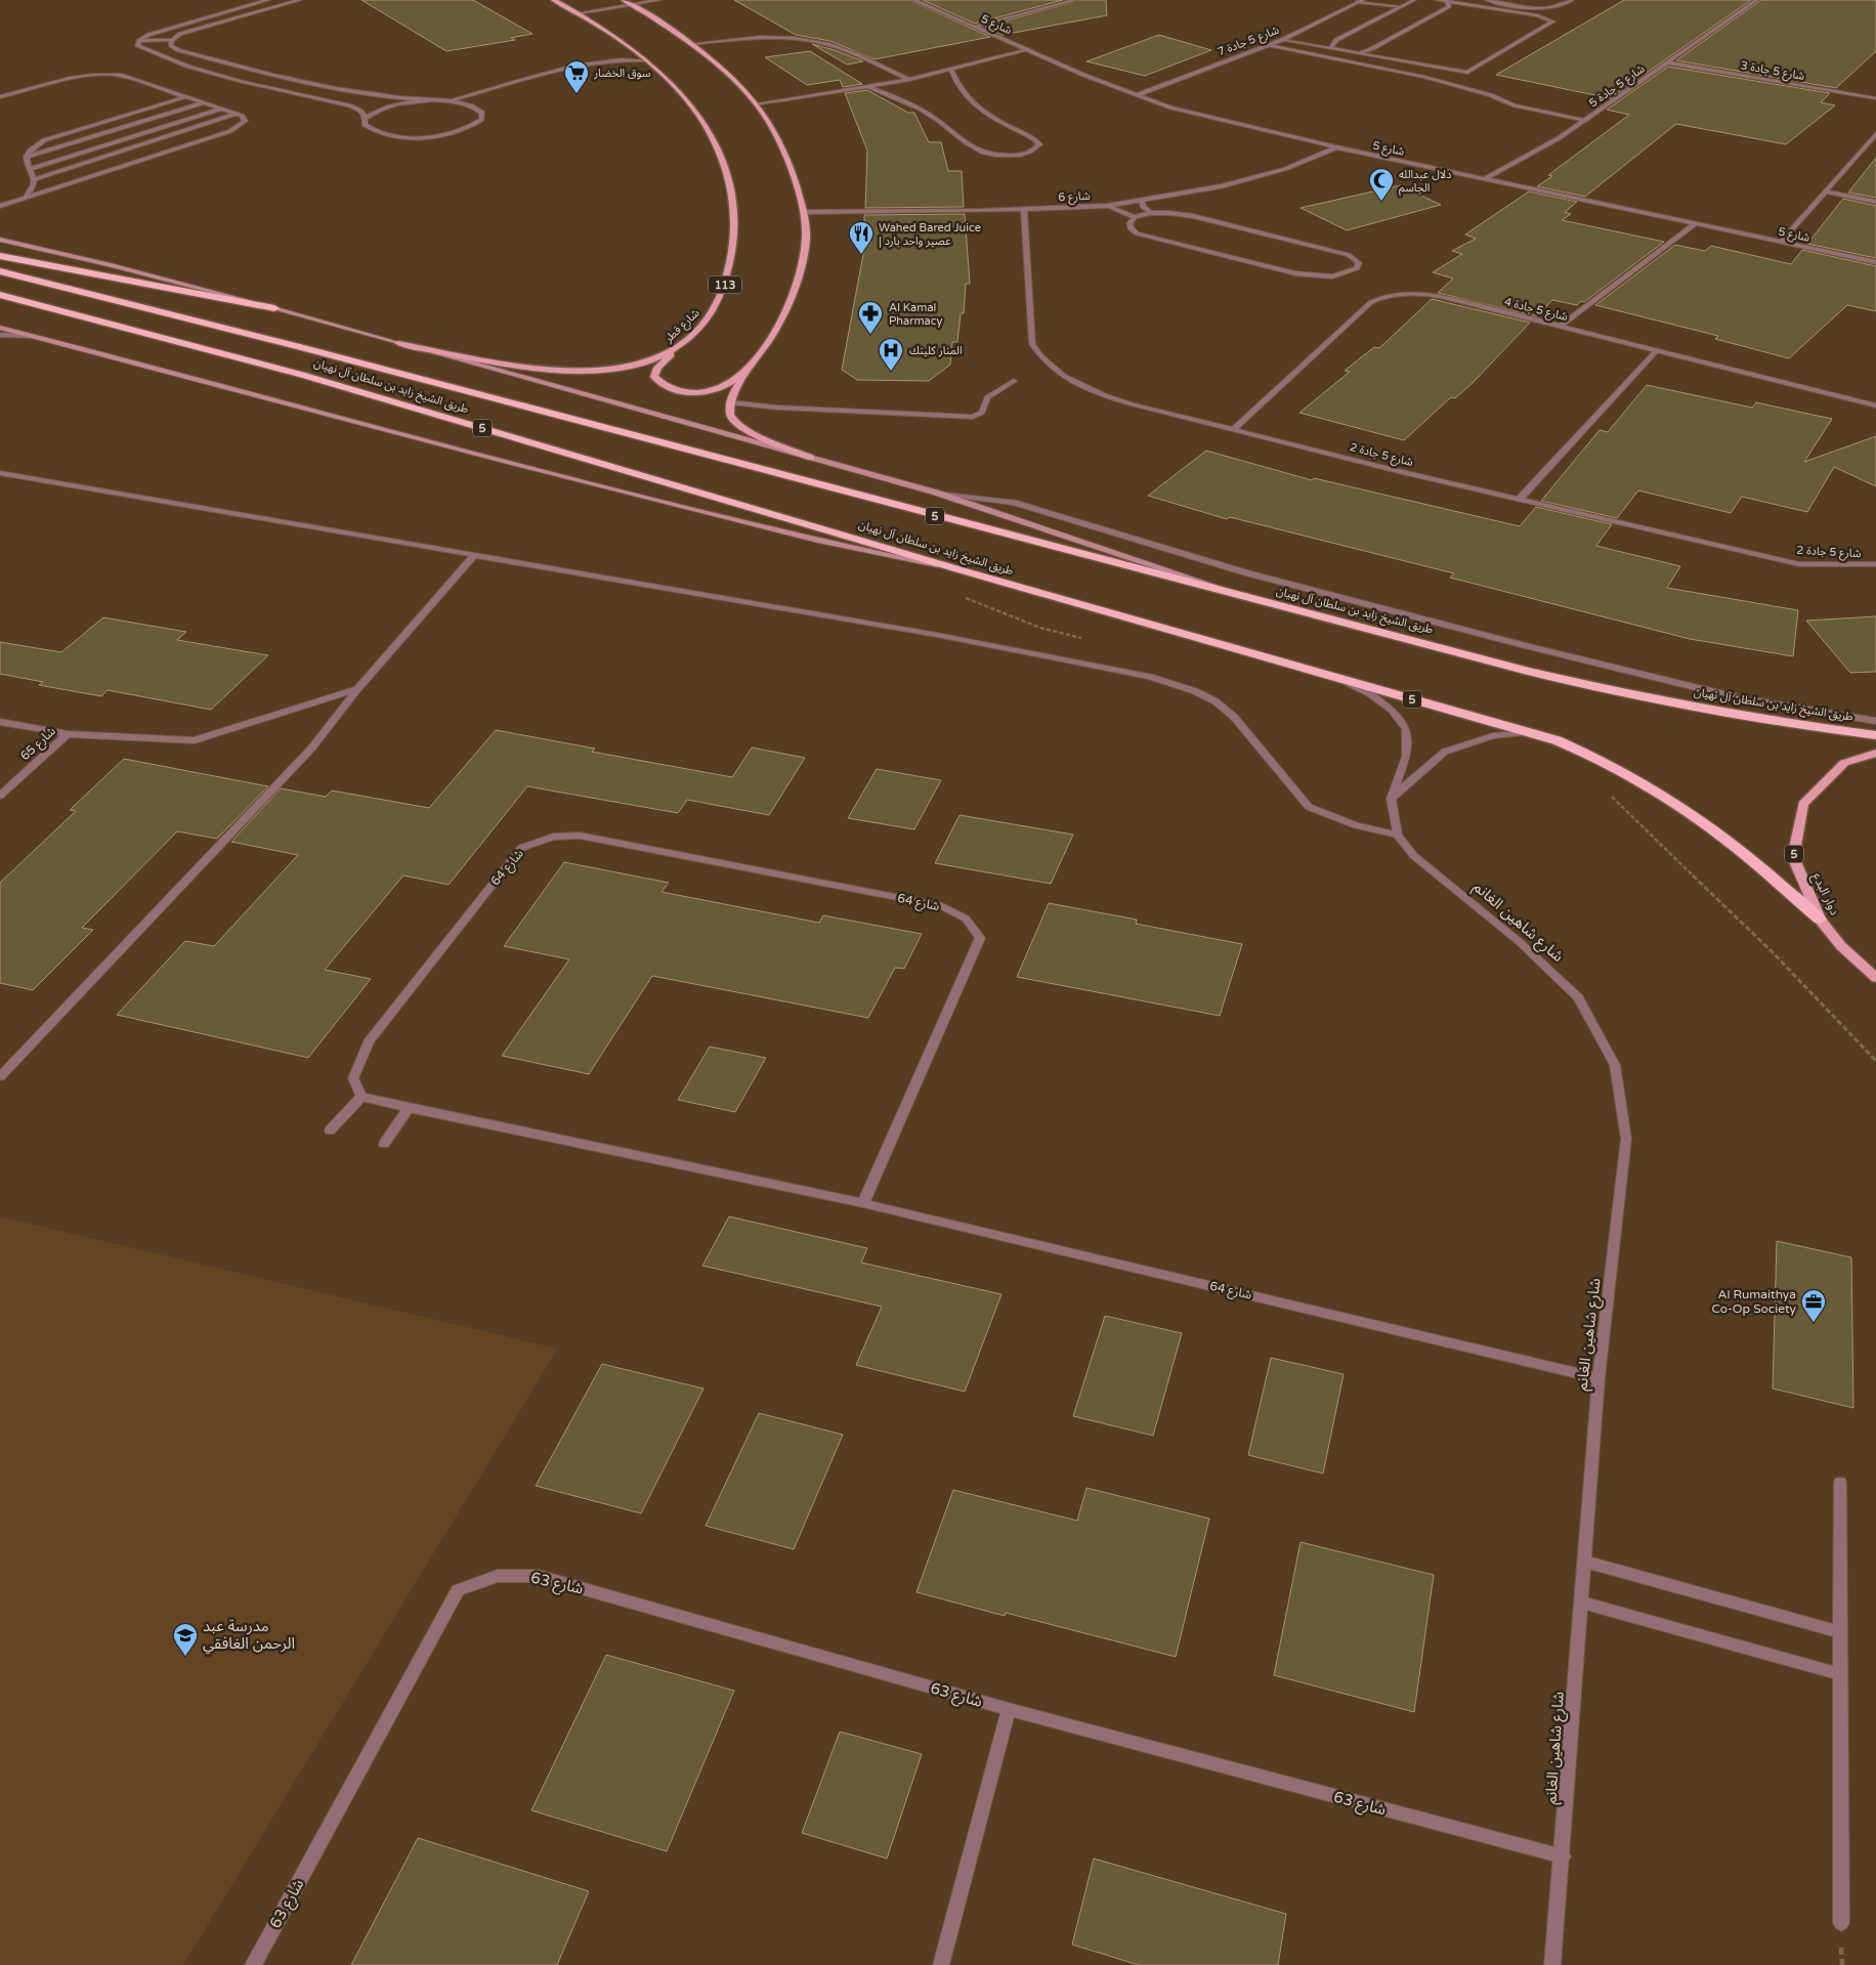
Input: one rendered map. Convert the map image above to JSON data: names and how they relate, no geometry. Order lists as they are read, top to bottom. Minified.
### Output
{"streets":{"highway":["طريق الشيخ زايد بن سلطان آل نهيان","5"],"main road":["113","شارع قطر","دوار البدع"],"street":["شارع 5","شارع 5 جادة 7","شارع 5 جادة 3","شارع 5 جادة 5","شارع 6","شارع 5 جادة 4","شارع 5 جادة 2","شارع 65","شارع 64","شارع شاهين الغانم","شارع 63"]},"crossings":[["شارع 5","شارع 5 جادة 7"],["شارع 5","شارع 5 جادة 5"],["شارع 5","شارع 6"],["شارع 5 جادة 3","شارع 5 جادة 5"],["شارع 6","شارع 5 جادة 2"],["شارع 5 جادة 4","شارع 5 جادة 2"],["طريق الشيخ زايد بن سلطان آل نهيان","دوار البدع"],["طريق الشيخ زايد بن سلطان آل نهيان","شارع شاهين الغانم"],["شارع 64","شارع شاهين الغانم"],["شارع شاهين الغانم","شارع 63"]],"places":{"supermarket":["سوق الخضار"],"mosque":["دلال عبدالله الجاسم"],"restaurant":["Wahed Bared Juice | عصير واحد بارد"],"pharmacy":["Al Kamal Pharmacy"],"hospital":["المنار كلينك"],"office":["Al Rumaithya Co-Op Society"],"school or university":["مدرسة عبد الرحمن الغافقي"]}}
